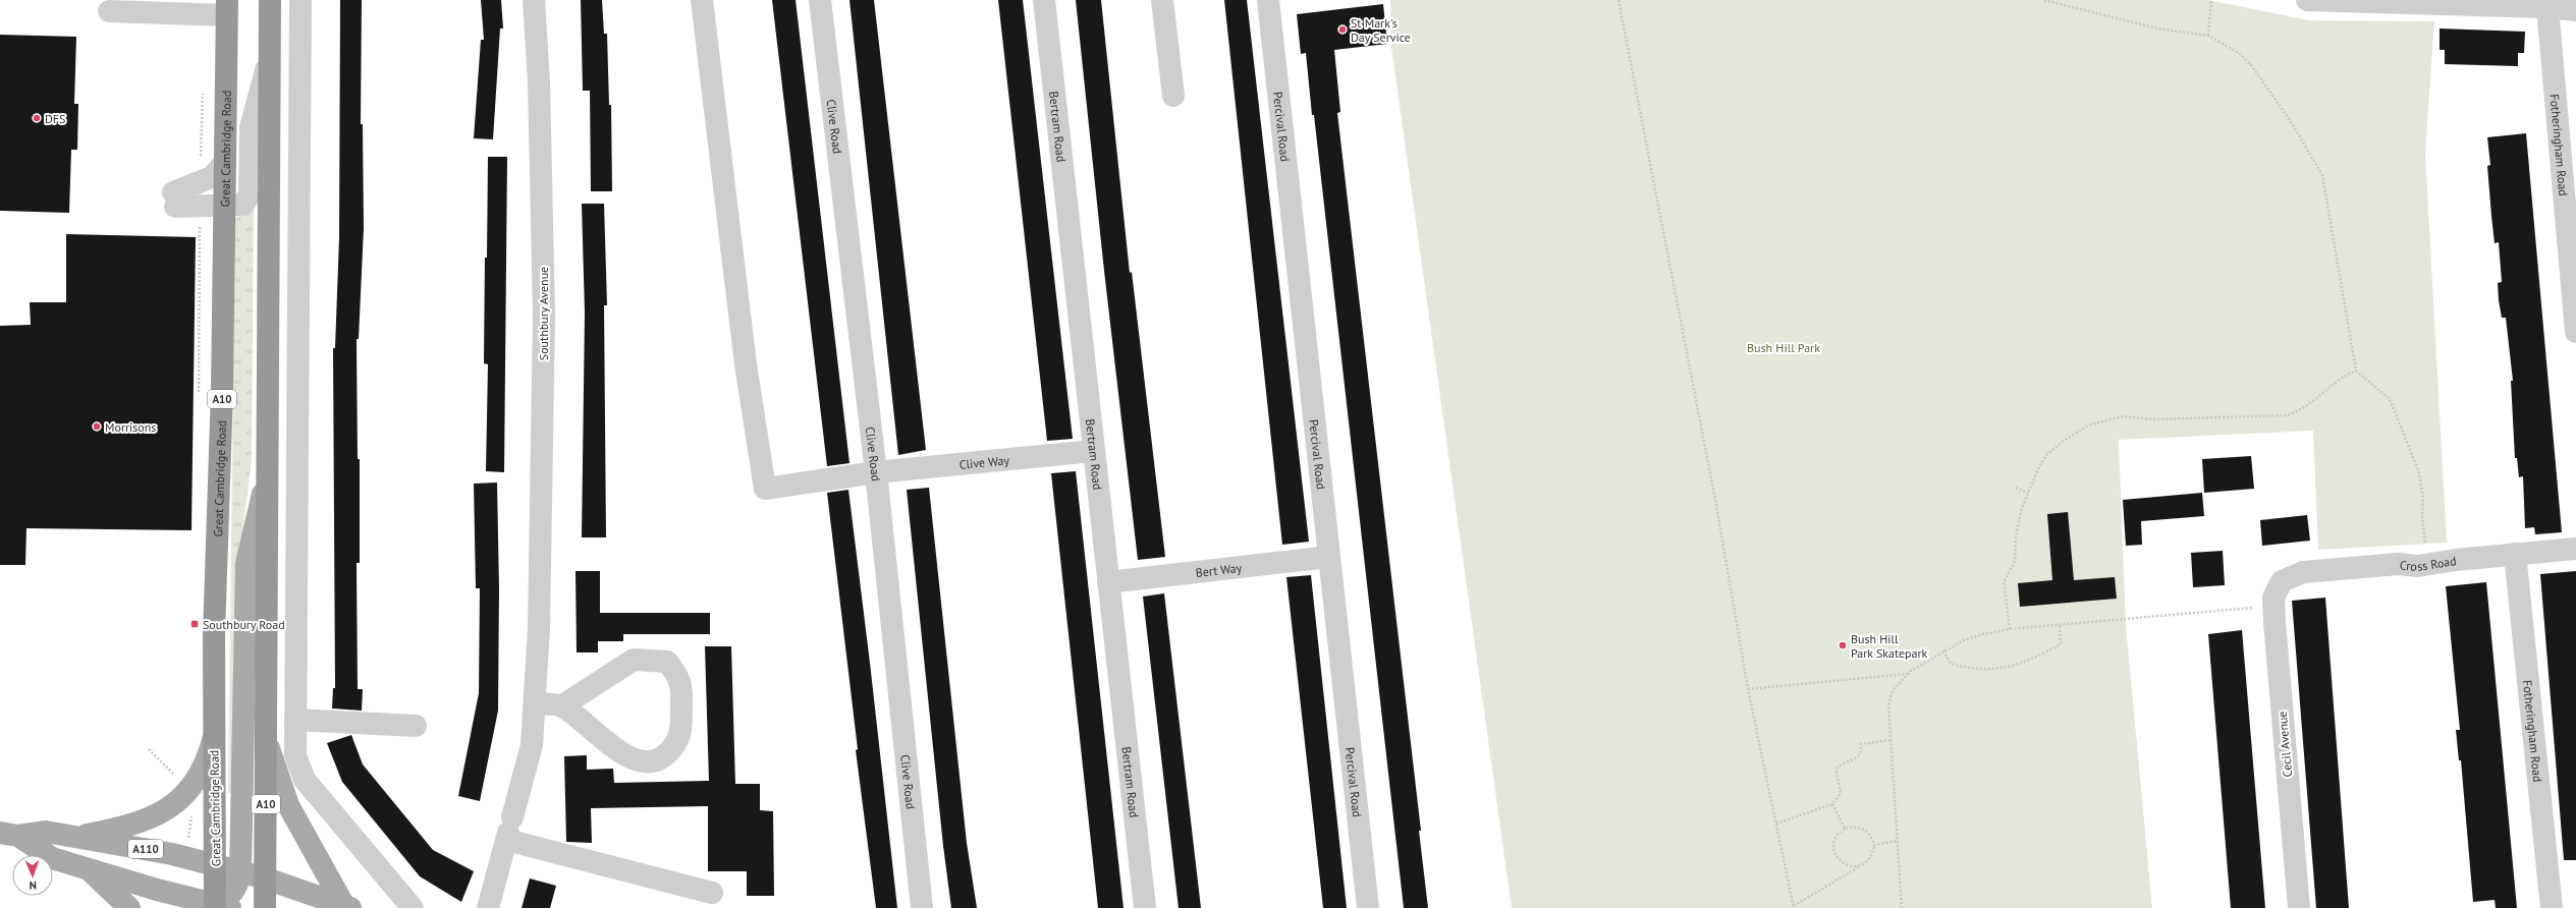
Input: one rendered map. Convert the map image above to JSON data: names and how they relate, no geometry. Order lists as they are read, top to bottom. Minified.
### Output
{"streets":{"highway":["Great Cambridge Road","A10"],"main road":["A110"],"street":["Clive Road","Bertram Road","Percival Road","Fotheringham Road","Southbury Avenue","Clive Way","Cross Road","Bert Way","Cecil Avenue"]},"crossings":[["Clive Road","Clive Way"],["Bertram Road","Clive Way"],["Bertram Road","Bert Way"],["Percival Road","Bert Way"],["Fotheringham Road","Cross Road"],["Great Cambridge Road","A10"],["Great Cambridge Road","A110"],["A10","A110"],["Cross Road","Cecil Avenue"]],"parks":["Bush Hill Park"],"places":{"other":["St Mark's Day Service","DFS","Morrisons","Bush Hill Park Skatepark"],"transit":["Southbury Road"]},"north":"bottom"}
